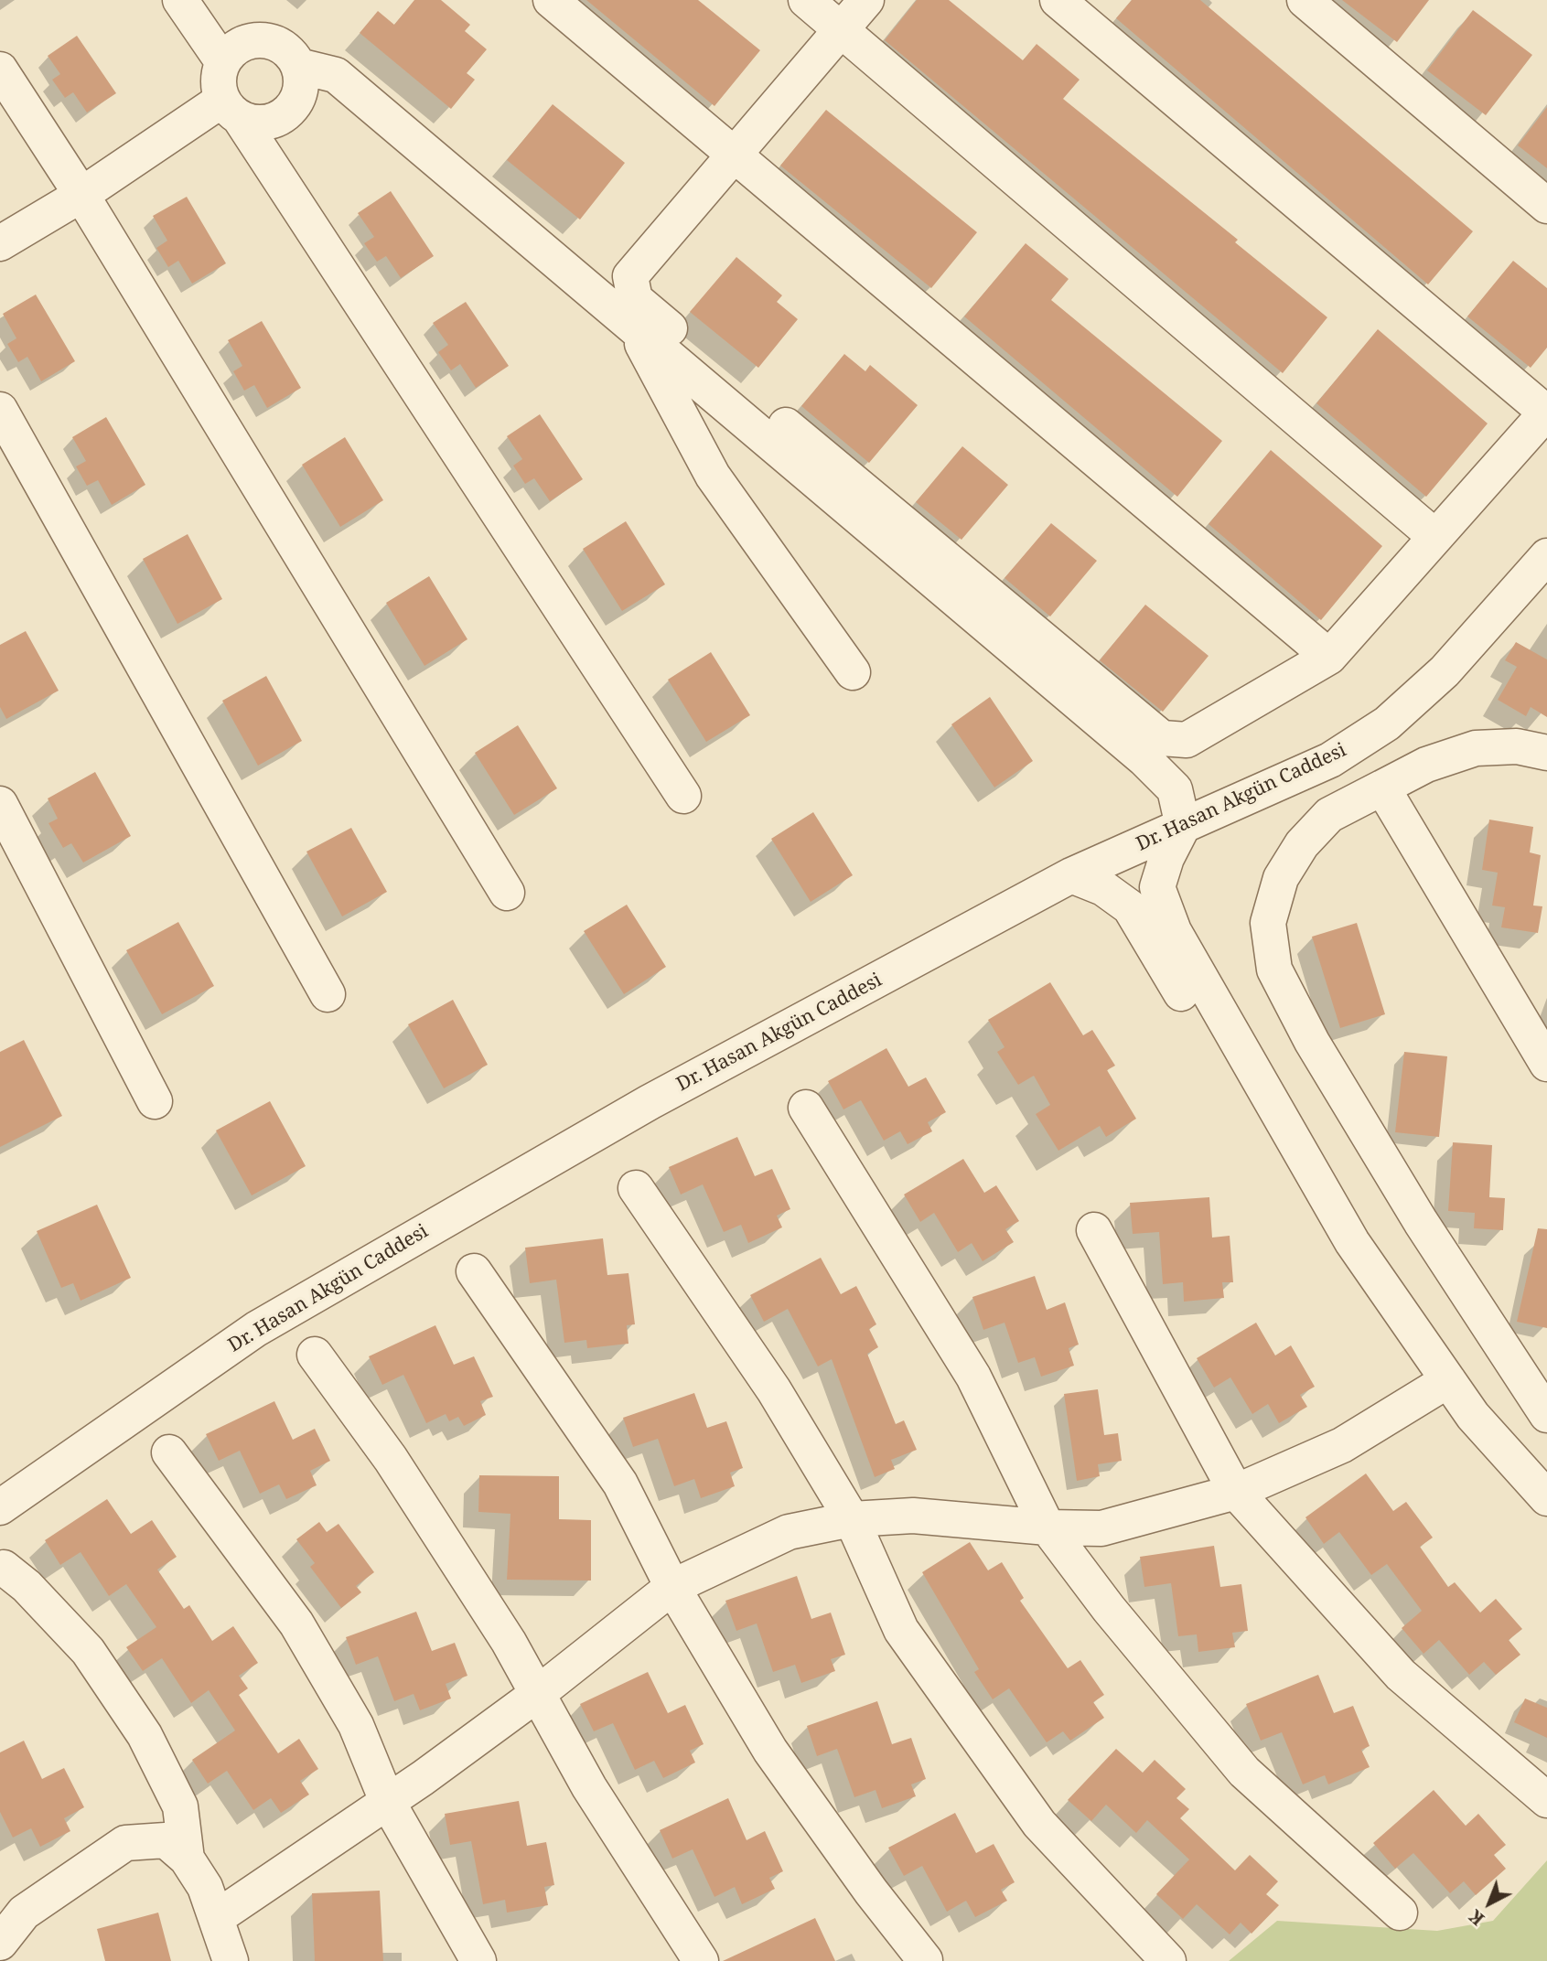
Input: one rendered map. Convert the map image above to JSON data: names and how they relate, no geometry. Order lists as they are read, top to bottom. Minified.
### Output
{"streets":{"street":["Dr. Hasan Akgün Caddesi"]},"north":"bottom left"}
